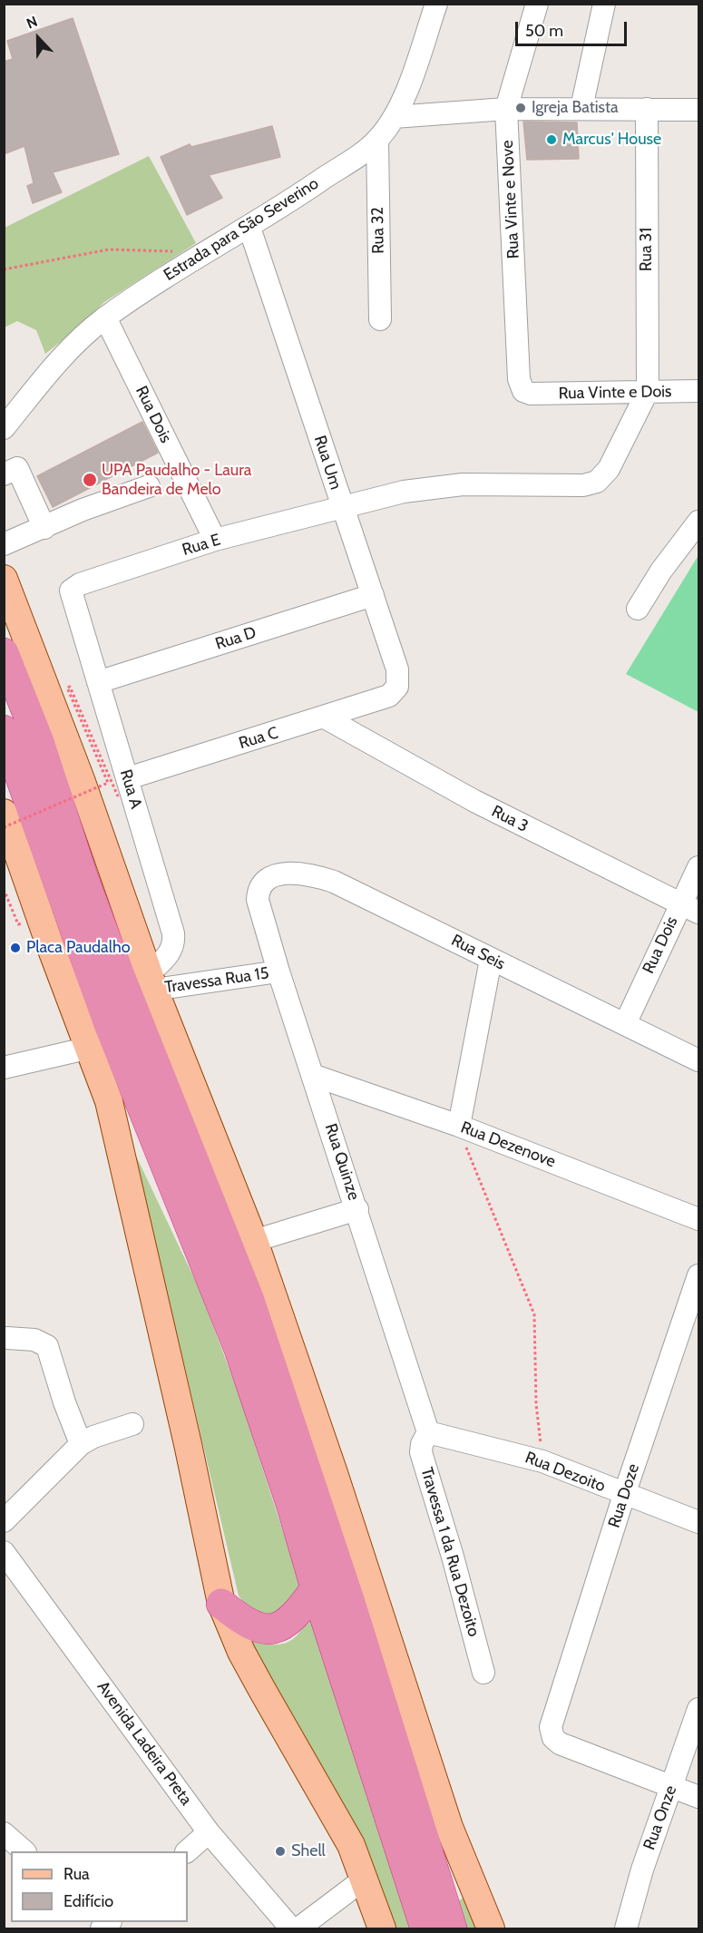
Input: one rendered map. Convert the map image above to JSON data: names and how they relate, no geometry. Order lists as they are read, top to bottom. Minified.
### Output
{"streets":{"street":["Rua Vinte e Nove","Estrada para São Severino","Rua 32","Rua 31","Rua Vinte e Dois","Rua Dois","Rua Um","Rua E","Rua D","Rua C","Rua A","Rua 3","Rua Seis","Travessa Rua 15","Rua Dezenove","Rua Quinze","Rua Dezoito","Rua Doze","Travessa 1 da Rua Dezoito","Avenida Ladeira Preta","Rua Onze"]},"crossings":[["Rua Vinte e Nove","Rua Vinte e Dois"],["Estrada para São Severino","Rua 32"],["Estrada para São Severino","Rua Dois"],["Estrada para São Severino","Rua Um"],["Rua 31","Rua Vinte e Dois"],["Rua 31","Rua E"],["Rua Vinte e Dois","Rua E"],["Rua Dois","Rua E"],["Rua Dois","Rua 3"],["Rua Dois","Rua Seis"],["Rua Um","Rua E"],["Rua Um","Rua D"],["Rua Um","Rua C"],["Rua E","Rua A"],["Rua D","Rua A"],["Rua C","Rua A"],["Rua C","Rua 3"],["Rua A","Travessa Rua 15"],["Rua Seis","Rua Quinze"],["Travessa Rua 15","Rua Quinze"],["Rua Dezenove","Rua Quinze"],["Rua Quinze","Rua Dezoito"],["Rua Quinze","Travessa 1 da Rua Dezoito"],["Rua Dezoito","Rua Doze"],["Rua Dezoito","Travessa 1 da Rua Dezoito"],["Rua Doze","Rua Onze"]],"places":["Igreja Batista","Marcus' House","UPA Paudalho - Laura Bandeira de Melo","Placa Paudalho","Shell"],"legend":["Rua","Edifício"],"scale_bar":"50 m","north":"top"}
